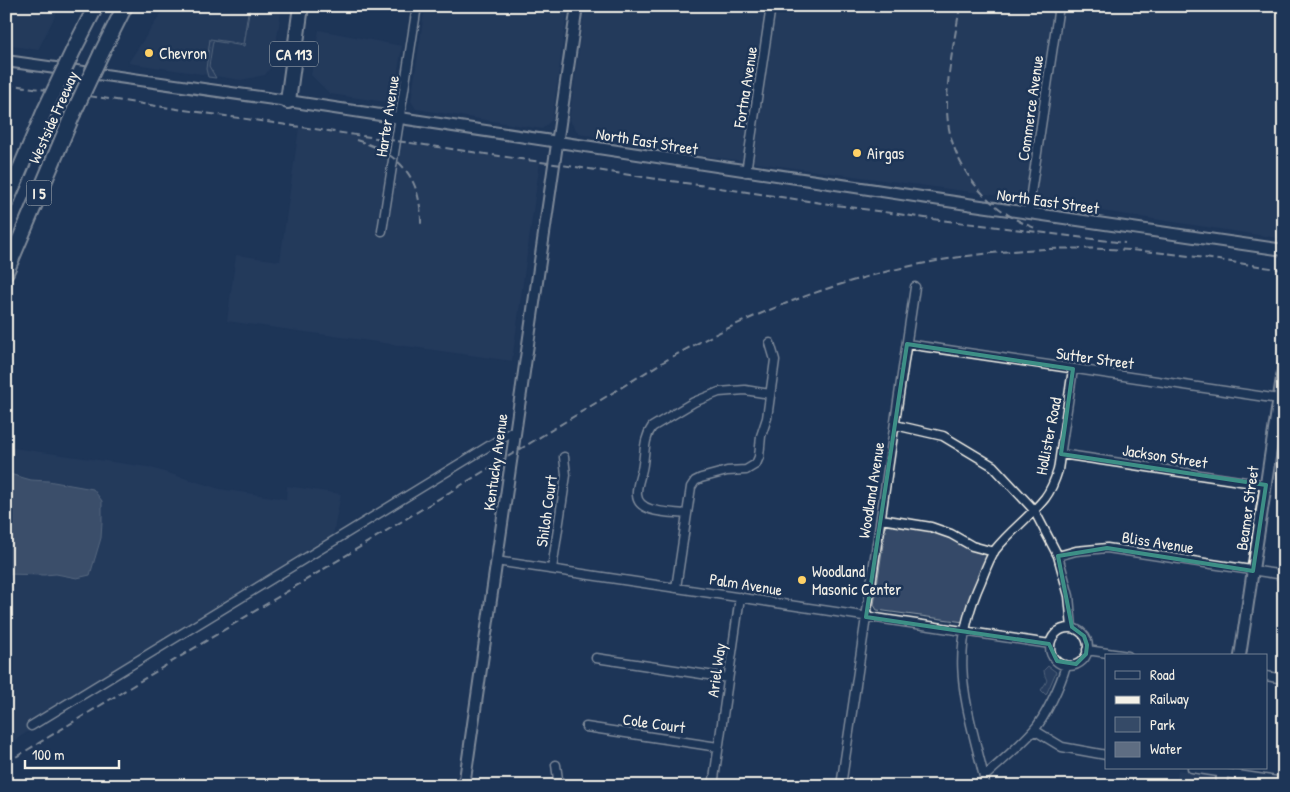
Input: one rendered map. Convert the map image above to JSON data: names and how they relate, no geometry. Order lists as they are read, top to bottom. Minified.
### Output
{"streets":{"highway":["CA 113","Westside Freeway","I 5"],"main road":["North East Street","Kentucky Avenue","Beamer Street"],"street":["Fortna Avenue","Commerce Avenue","Harter Avenue","Sutter Street","Hollister Road","Jackson Street","Woodland Avenue","Shiloh Court","Bliss Avenue","Palm Avenue","Ariel Way","Cole Court"]},"crossings":[["CA 113","North East Street"],["Fortna Avenue","North East Street"],["Commerce Avenue","North East Street"],["Harter Avenue","North East Street"],["North East Street","Kentucky Avenue"],["Sutter Street","Hollister Road"],["Sutter Street","Woodland Avenue"],["Sutter Street","Beamer Street"],["Hollister Road","Jackson Street"],["Hollister Road","Palm Avenue"],["Jackson Street","Beamer Street"],["Kentucky Avenue","Palm Avenue"],["Woodland Avenue","Palm Avenue"],["Beamer Street","Bliss Avenue"],["Shiloh Court","Palm Avenue"],["Palm Avenue","Ariel Way"],["Ariel Way","Cole Court"]],"places":["Chevron","Airgas","Woodland Masonic Center"],"legend":["Road","Railway","Park","Water"],"scale_bar":"100 m"}
